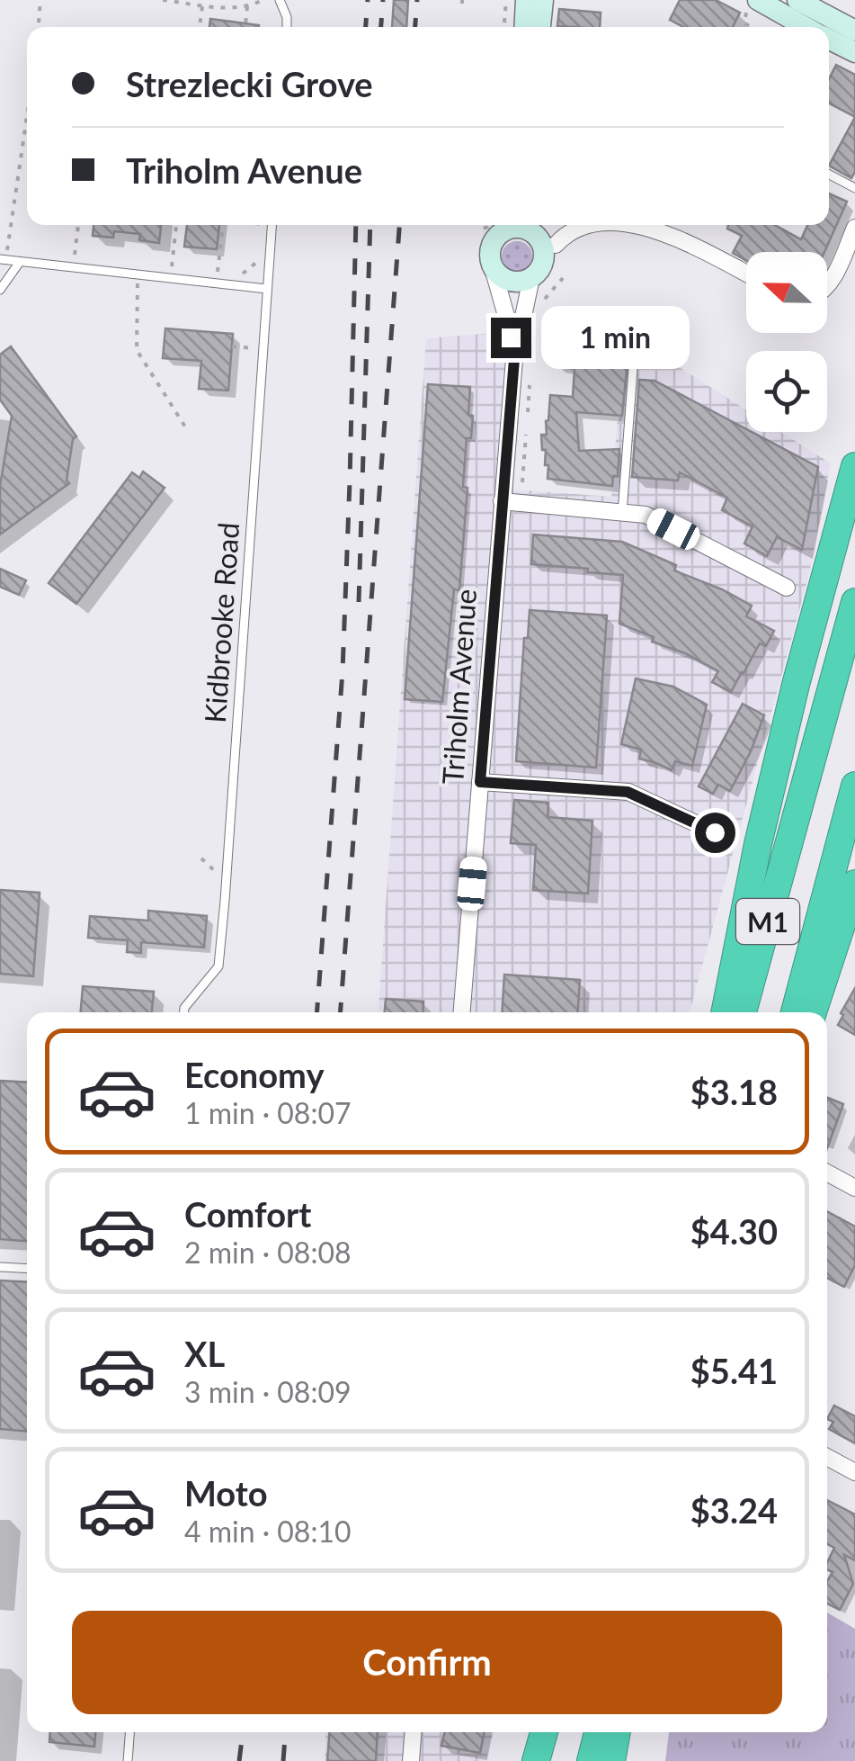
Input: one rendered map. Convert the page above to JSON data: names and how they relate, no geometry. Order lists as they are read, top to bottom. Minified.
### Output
{"streets":{"highway":["M1"],"street":["Triholm Avenue"],"lane":["Kidbrooke Road"]},"north":"left","page":{"banner":["Strezlecki Grove","Triholm Avenue"],"bubble":"1 min","list":[{"name":"Economy","note":"1 min · 08:07","value":"$3.18"},{"name":"Comfort","note":"2 min · 08:08","value":"$4.30"},{"name":"XL","note":"3 min · 08:09","value":"$5.41"},{"name":"Moto","note":"4 min · 08:10","value":"$3.24"}],"buttons":"Confirm"}}
